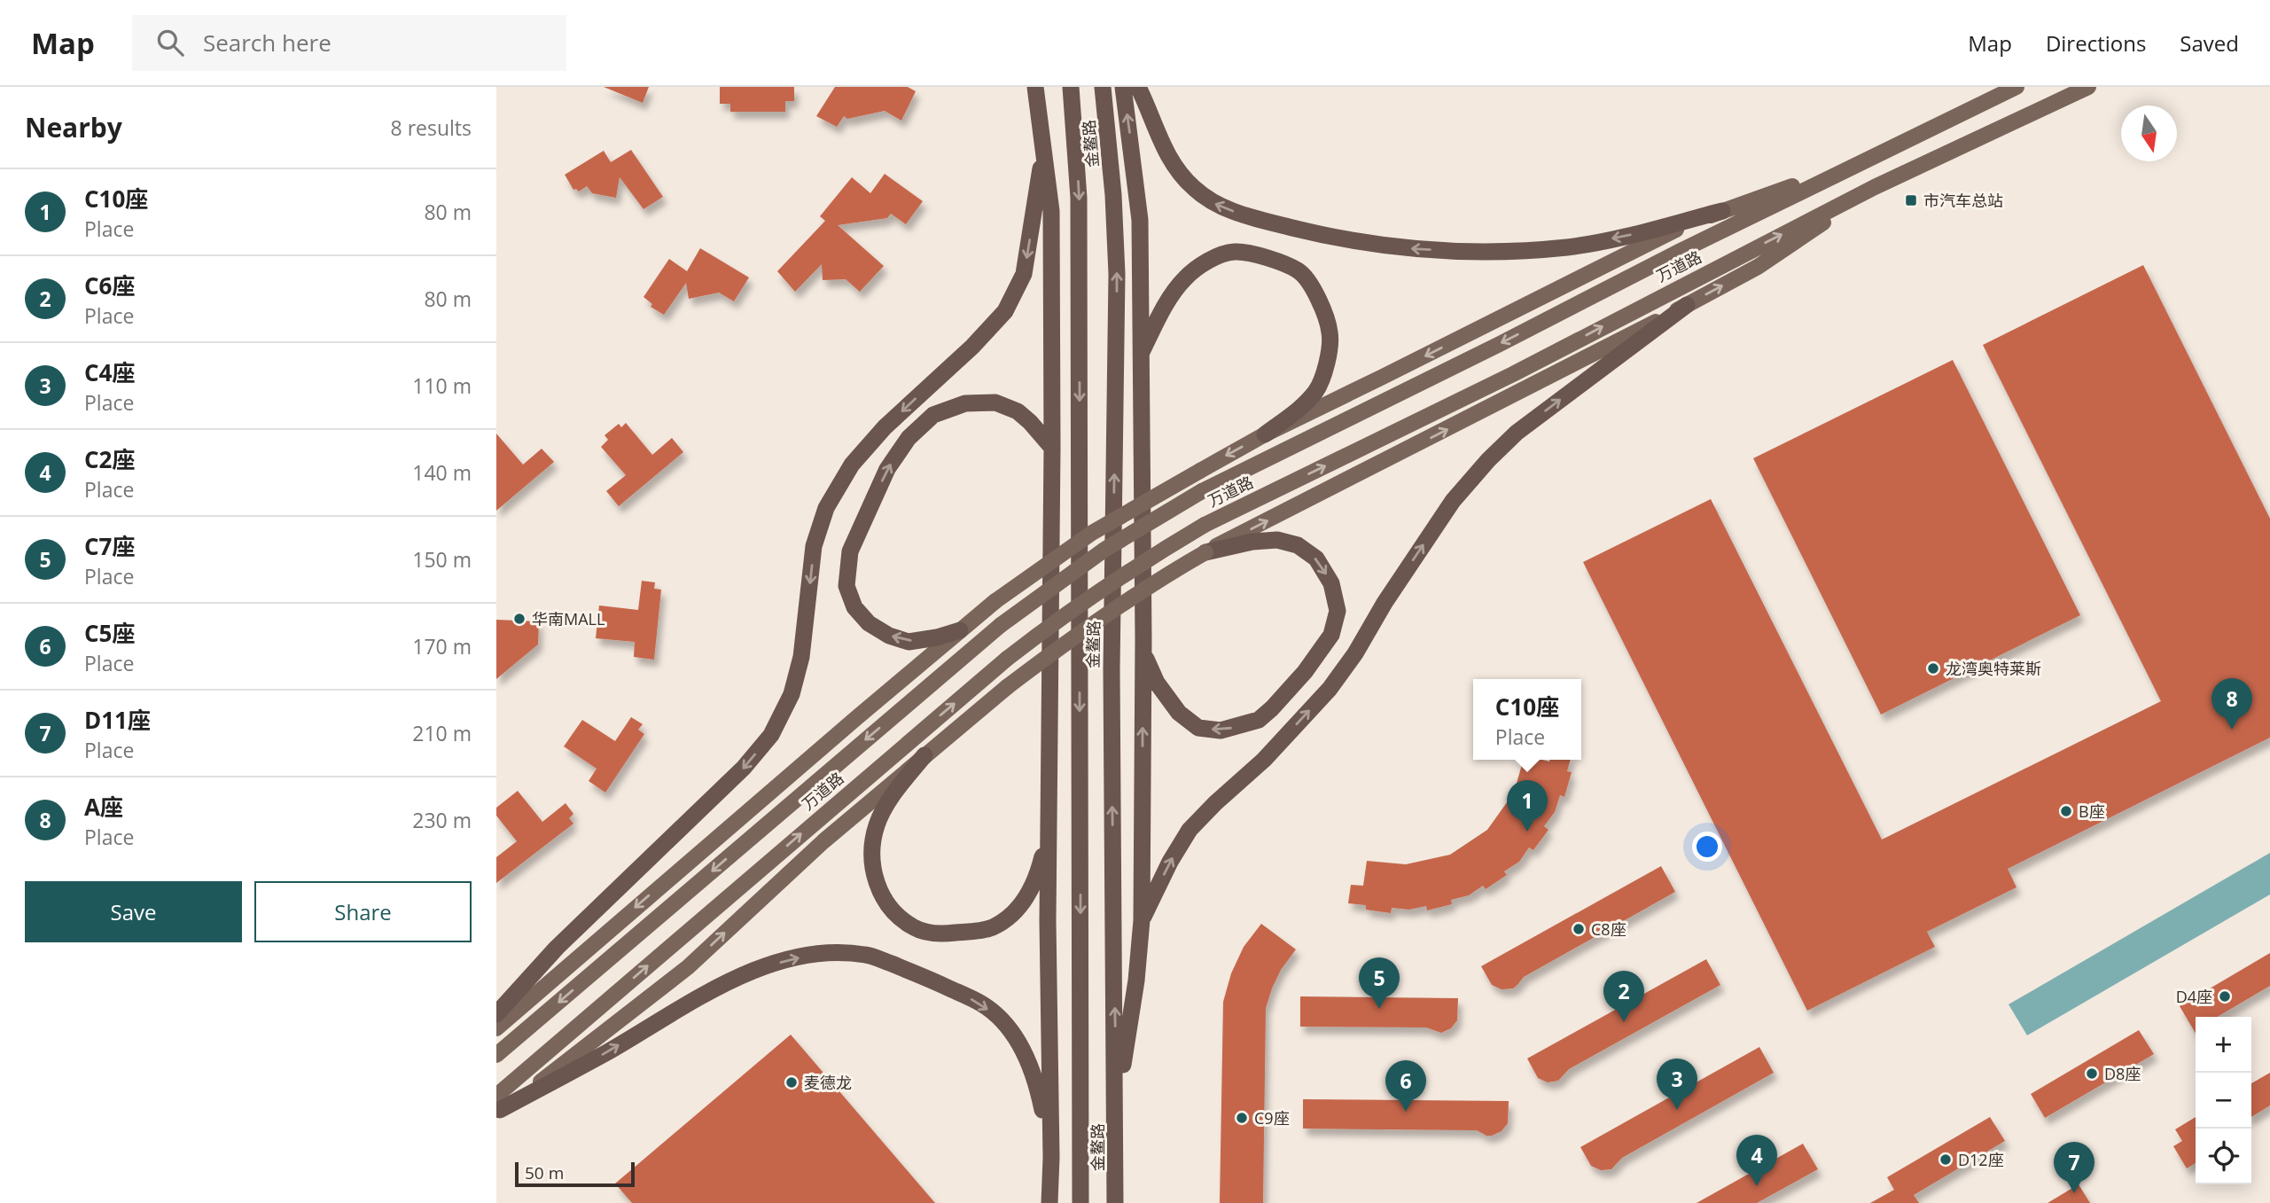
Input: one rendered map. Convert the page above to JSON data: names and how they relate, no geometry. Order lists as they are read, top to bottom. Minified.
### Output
{"streets":{"highway":["金鳌路"],"main road":["万道路"]},"places":{"transit":["市汽车总站"],"other":["华南MALL","龙湾奥特莱斯","B座","C8座","D4座","D8座","麦德龙","C9座","D12座"]},"scale_bar":"50 m","north":"bottom","page":{"header":"Map","search":"Search here","nav":["Map","Directions","Saved"],"heading":["Nearby","8 results"],"list":[{"mark":"1","name":"C10座","note":"Place","value":"80 m"},{"mark":"2","name":"C6座","note":"Place","value":"80 m"},{"mark":"3","name":"C4座","note":"Place","value":"110 m"},{"mark":"4","name":"C2座","note":"Place","value":"140 m"},{"mark":"5","name":"C7座","note":"Place","value":"150 m"},{"mark":"6","name":"C5座","note":"Place","value":"170 m"},{"mark":"7","name":"D11座","note":"Place","value":"210 m"},{"mark":"8","name":"A座","note":"Place","value":"230 m"}],"pins":["8","1","5","2","3","6","4","7"],"popup":["C10座","Place"],"buttons":["Save","Share"],"map_buttons":["+","−"],"scale":"50 m"}}
